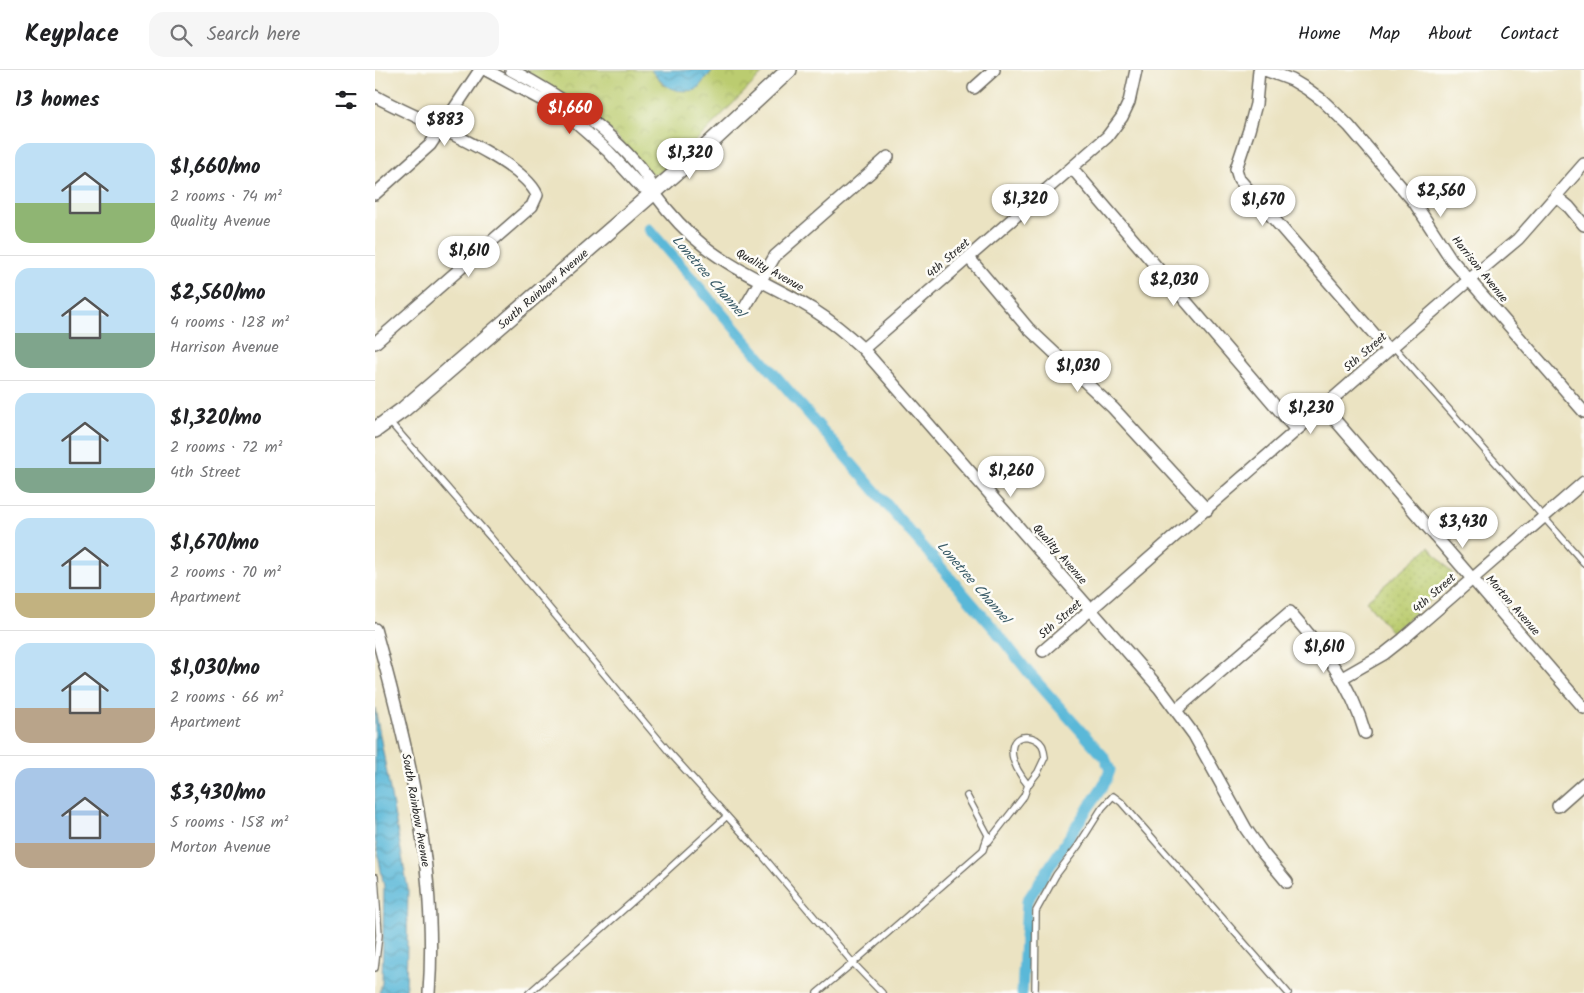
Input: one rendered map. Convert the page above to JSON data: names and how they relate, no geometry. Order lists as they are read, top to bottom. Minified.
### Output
{"streets":{"street":["4th Street","Harrison Avenue","Quality Avenue","South Rainbow Avenue","5th Street","Morton Avenue"]},"crossings":[["4th Street","Quality Avenue"],["4th Street","Morton Avenue"],["Harrison Avenue","5th Street"],["Quality Avenue","South Rainbow Avenue"],["Quality Avenue","5th Street"],["5th Street","Morton Avenue"]],"water":["Lonetree Channel"],"page":{"header":"Keyplace","search":"Search here","nav":["Home","Map","About","Contact"],"heading":"13 homes","price":["$1,660","$883","$1,320","$2,560","$1,320","$1,670","$1,610","$2,030","$1,030","$1,230","$1,260","$3,430","$1,610"],"list":[{"name":"$1,660/mo","note":"2 rooms · 74 m² · Quality Avenue"},{"name":"$2,560/mo","note":"4 rooms · 128 m² · Harrison Avenue"},{"name":"$1,320/mo","note":"2 rooms · 72 m² · 4th Street"},{"name":"$1,670/mo","note":"2 rooms · 70 m² · Apartment"},{"name":"$1,030/mo","note":"2 rooms · 66 m² · Apartment"},{"name":"$3,430/mo","note":"5 rooms · 158 m² · Morton Avenue"}]}}
